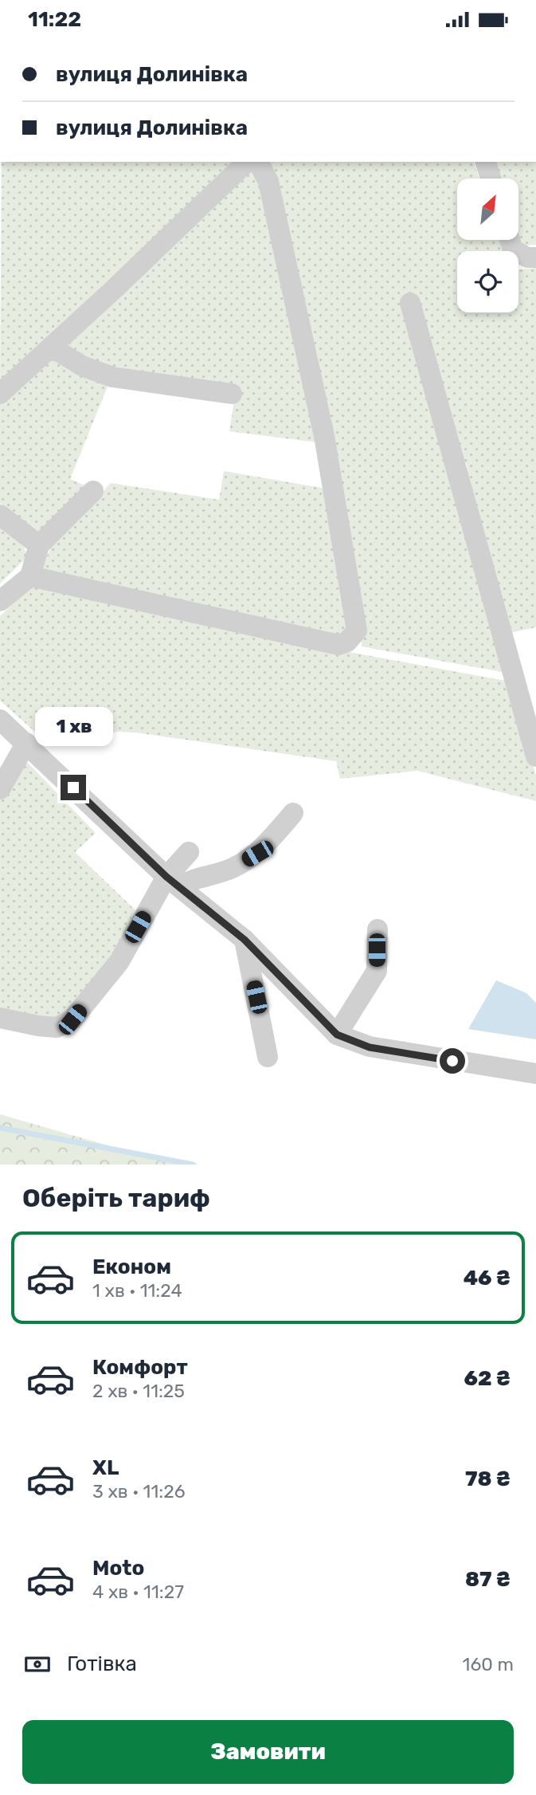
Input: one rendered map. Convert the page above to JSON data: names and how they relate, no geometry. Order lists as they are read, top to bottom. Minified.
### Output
{"north":"top right","page":{"status":"11:22","banner":["вулиця Долинівка","вулиця Долинівка"],"bubble":"1 хв","heading":"Оберіть тариф","list":[{"name":"Економ","note":"1 хв · 11:24","value":"46 ₴"},{"name":"Комфорт","note":"2 хв · 11:25","value":"62 ₴"},{"name":"XL","note":"3 хв · 11:26","value":"78 ₴"},{"name":"Moto","note":"4 хв · 11:27","value":"87 ₴"}],"pay":["Готівка","160 m"],"buttons":"Замовити"}}
